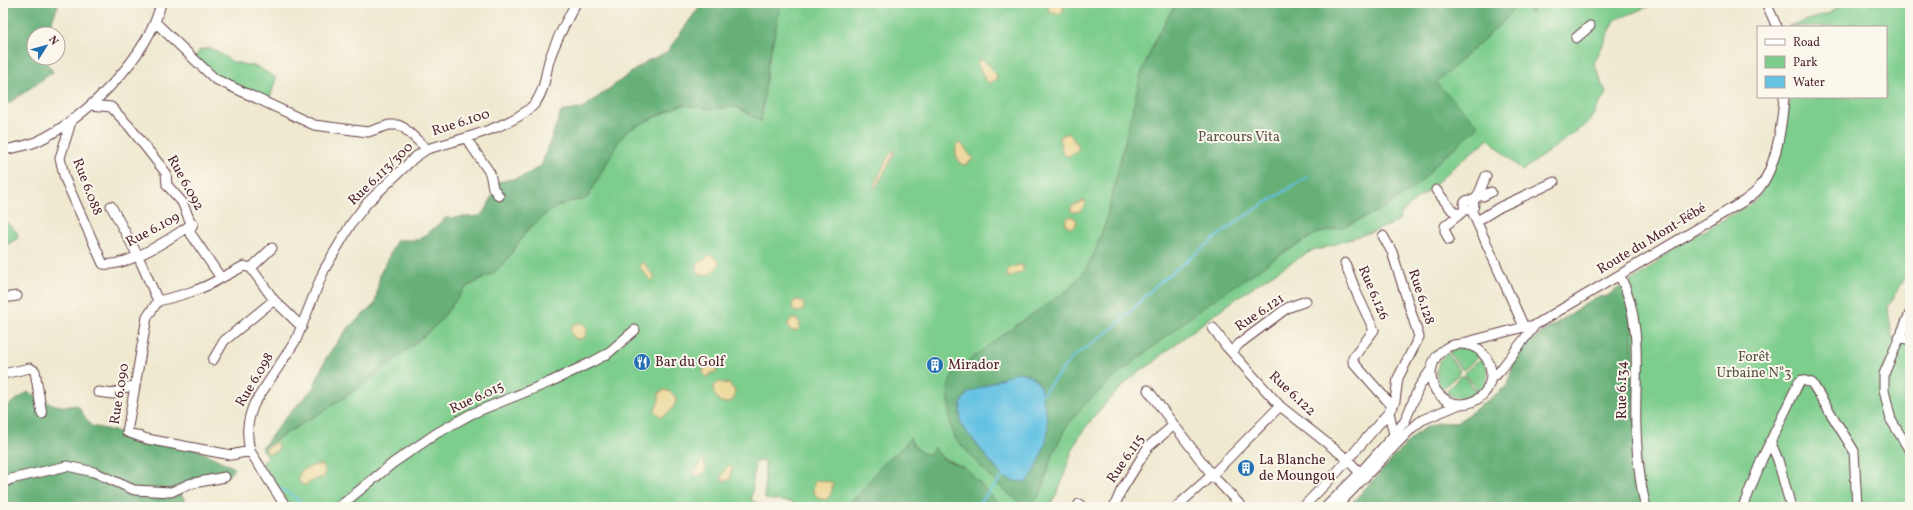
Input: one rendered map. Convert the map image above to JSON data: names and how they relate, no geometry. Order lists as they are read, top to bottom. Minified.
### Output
{"streets":{"street":["Rue 6.100","Rue 6.113/300","Rue 6.092","Rue 6.088","Rue 6.109","Route du Mont-Fébé","Rue 6.126","Rue 6.128","Rue 6.121","Rue 6.098","Rue 6.134","Rue 6.090","Rue 6.122","Rue 6.015","Rue 6.115"]},"crossings":[["Rue 6.100","Rue 6.113/300"],["Rue 6.113/300","Rue 6.098"],["Rue 6.092","Rue 6.109"],["Rue 6.088","Rue 6.109"],["Route du Mont-Fébé","Rue 6.134"],["Rue 6.126","Rue 6.128"],["Rue 6.121","Rue 6.122"],["Rue 6.098","Rue 6.090"]],"parks":["Parcours Vita","Forêt Urbaine N°3"],"places":{"restaurant":["Bar du Golf"],"building":["Mirador","La Blanche de Moungou"]},"legend":["Road","Park","Water"],"north":"top right"}
